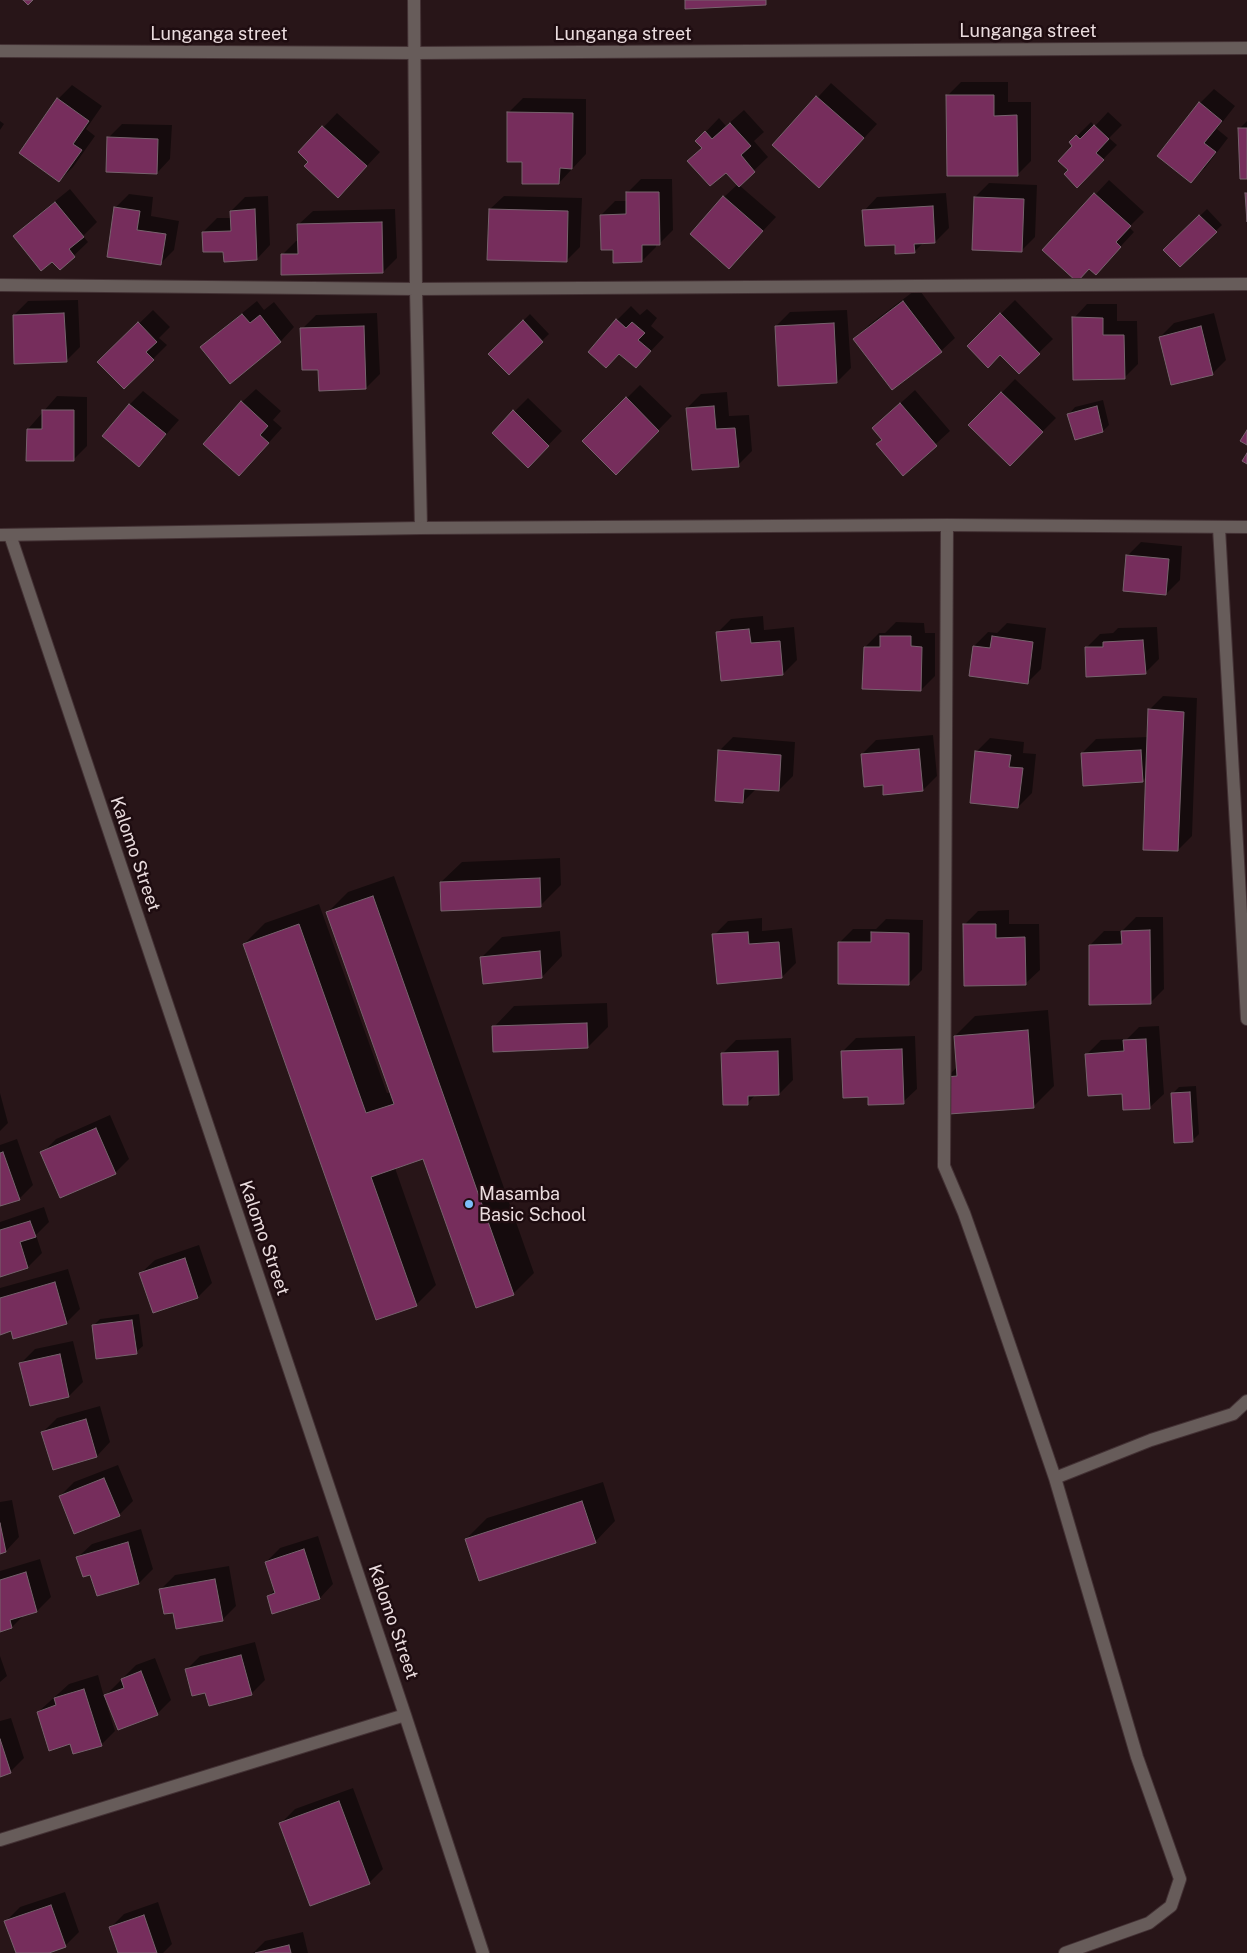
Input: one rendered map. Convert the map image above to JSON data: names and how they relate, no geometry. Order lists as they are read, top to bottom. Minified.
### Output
{"streets":{"street":["Lunganga street","Kalomo Street"]},"places":["Masamba Basic School"]}
